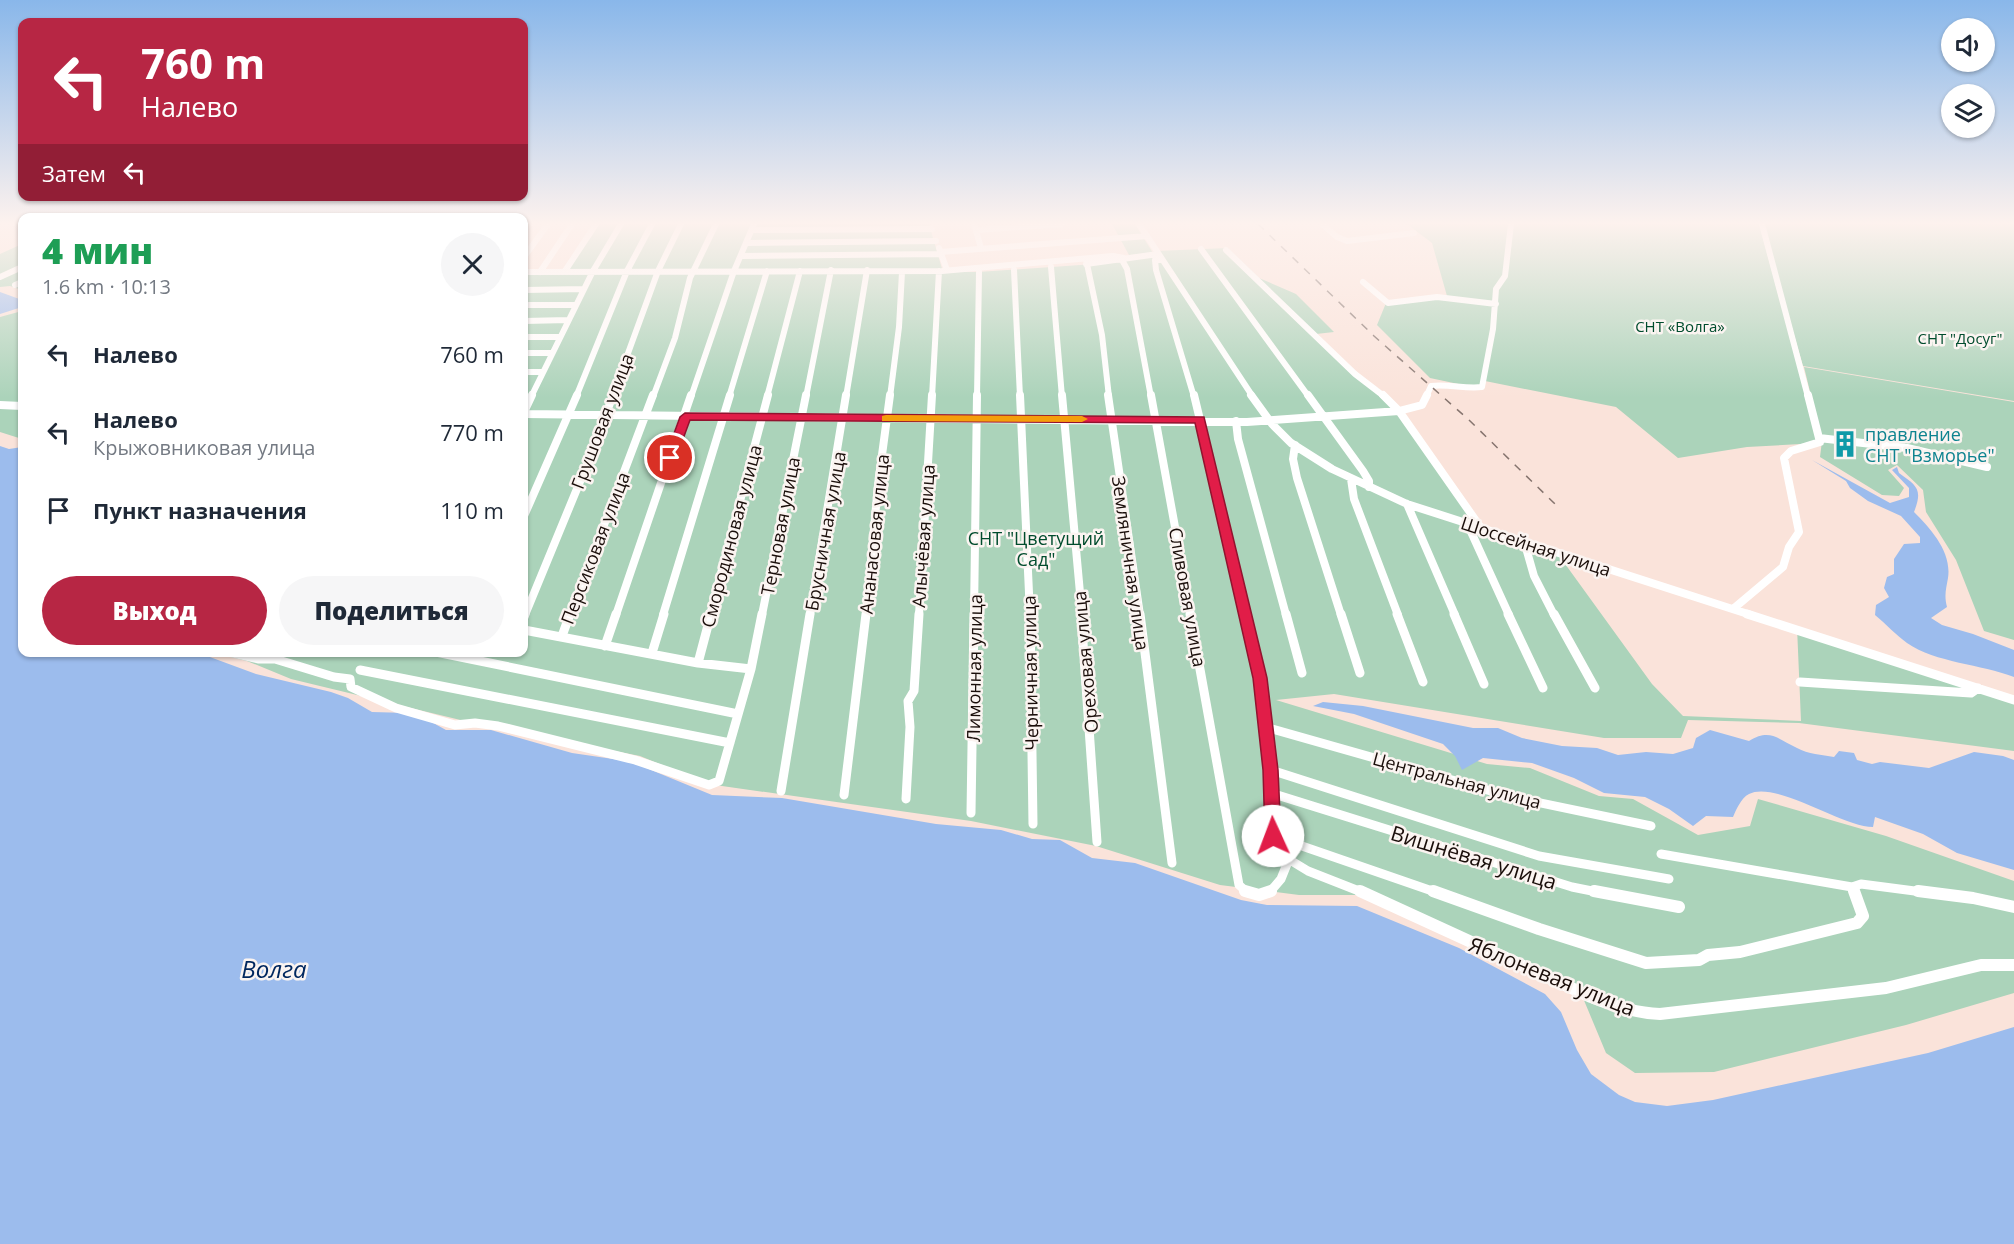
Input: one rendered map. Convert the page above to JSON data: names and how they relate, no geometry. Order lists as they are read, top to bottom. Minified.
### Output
{"streets":{"street":["Грушовая улица","Терновая улица","Брусничная улица","Ананасовая улица","Смородиновая улица","Алычёвая улица","Шоссейная улица","Персиковая улица","Земляничная улица","Сливовая улица","Ореховая улица","Лимонная улица","Черничная улица","Центральная улица","Вишнёвая улица","Яблоневая улица"]},"crossings":[["Сливовая улица","Яблоневая улица"]],"water":["Волга"],"parks":["СНТ «Волга»","СНТ \"Досуг\"","СНТ \"Цветущий Сад\""],"places":{"building":["правление СНТ \"Взморье\""]},"page":{"turn":["760 m","Налево"],"then":"Затем","heading":["4 мин","1.6 km · 10:13"],"list":[{"name":"Налево","value":"760 m"},{"name":"Налево","note":"Крыжовниковая улица","value":"770 m"},{"name":"Пункт назначения","value":"110 m"}],"buttons":["Выход","Поделиться"]}}
